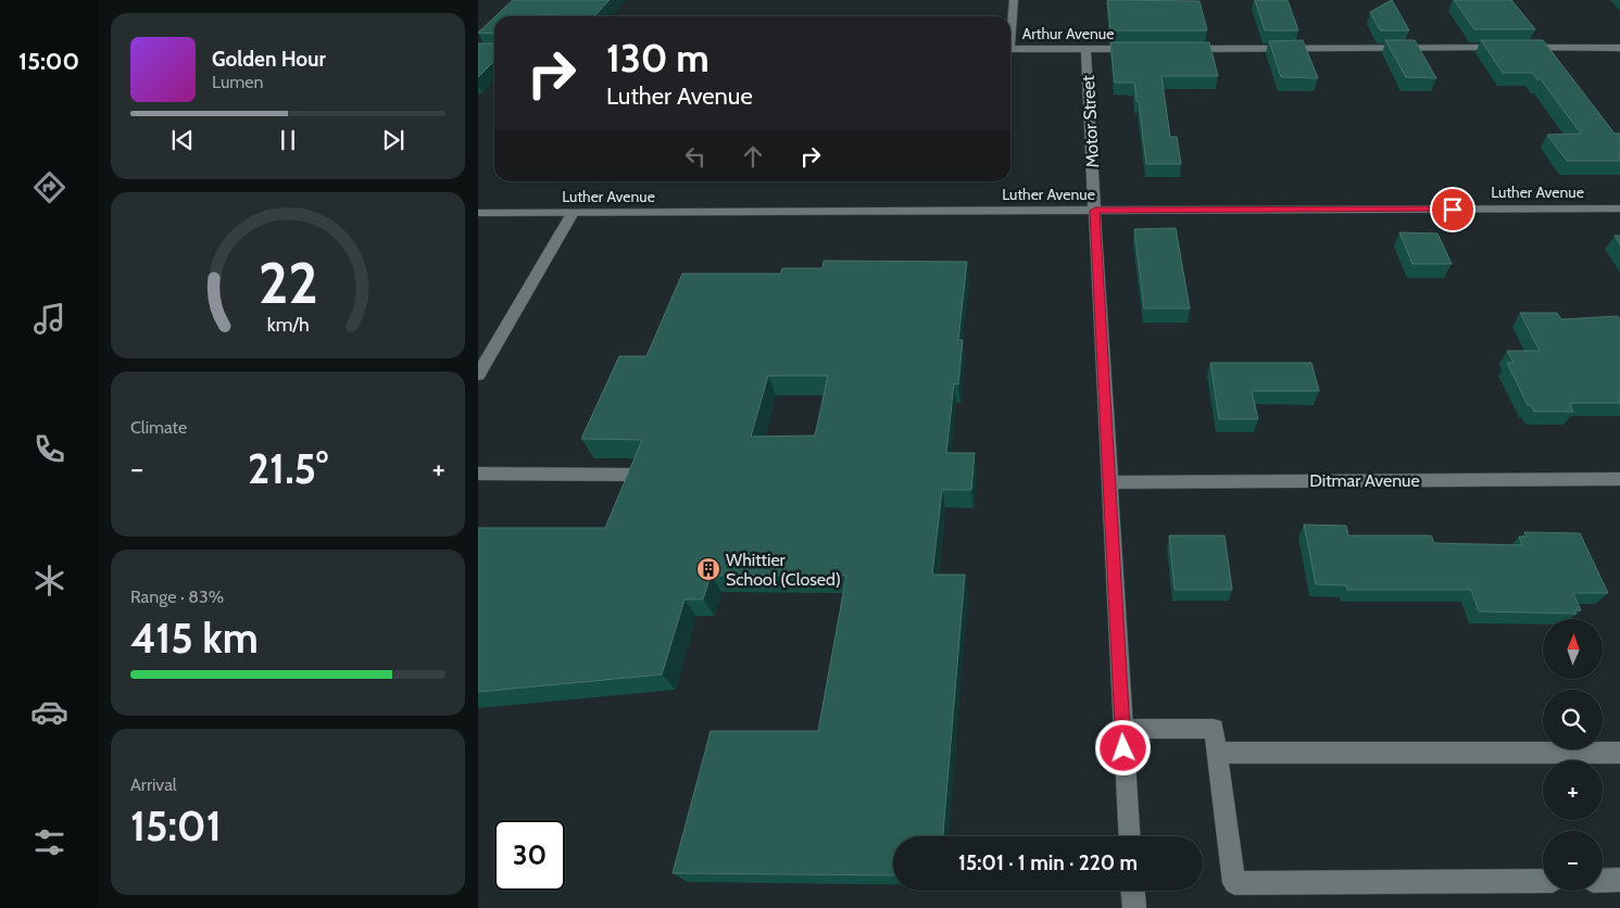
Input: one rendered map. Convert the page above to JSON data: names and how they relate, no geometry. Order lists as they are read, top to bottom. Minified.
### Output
{"streets":{"street":["Arthur Avenue","Motor Street","Luther Avenue","Ditmar Avenue"]},"crossings":[["Arthur Avenue","Motor Street"],["Motor Street","Luther Avenue"],["Motor Street","Ditmar Avenue"]],"places":{"building":["Whittier School (Closed)"]},"north":"top","page":{"tabs":"15:00","turn":["130 m","Luther Avenue"],"song":["Golden Hour","Lumen"],"tile":["Climate",["Range · 83%","415 km"],["Arrival","15:01"]],"heat":["−","21.5°","+"],"map_buttons":["+","−"],"limit":"30","trip":"15:01 · 1 min · 220 m","gauge":["22","km/h"]}}
